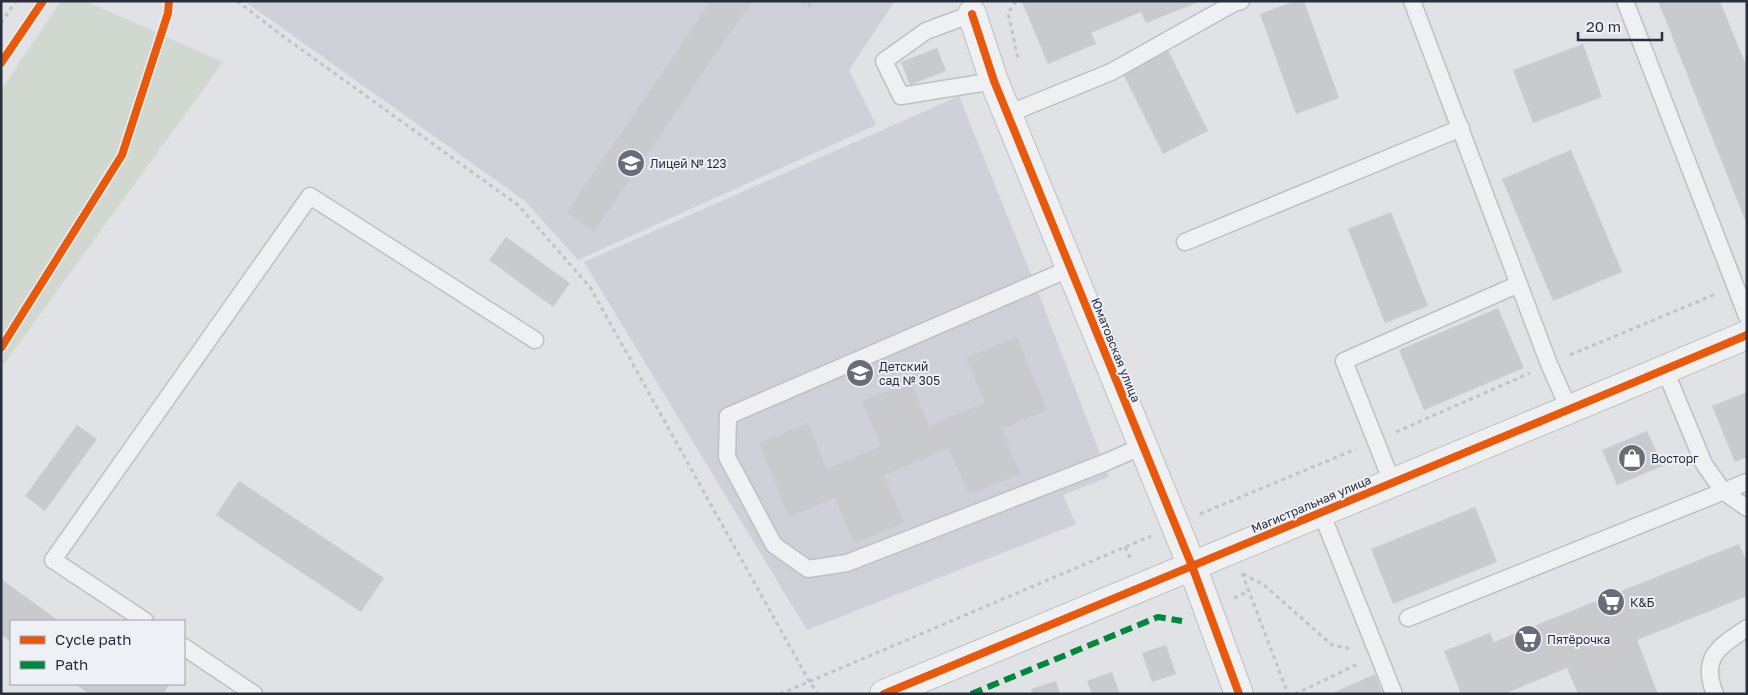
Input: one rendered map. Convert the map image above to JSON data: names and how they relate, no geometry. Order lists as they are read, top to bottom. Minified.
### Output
{"streets":{"street":["Юматовская улица","Магистральная улица"]},"crossings":[["Юматовская улица","Магистральная улица"]],"places":{"school or university":["Лицей № 123","Детский сад № 305"],"shop":["Восторг"],"supermarket":["К&Б","Пятёрочка"]},"legend":["Cycle path","Path"],"scale_bar":"20 m"}
